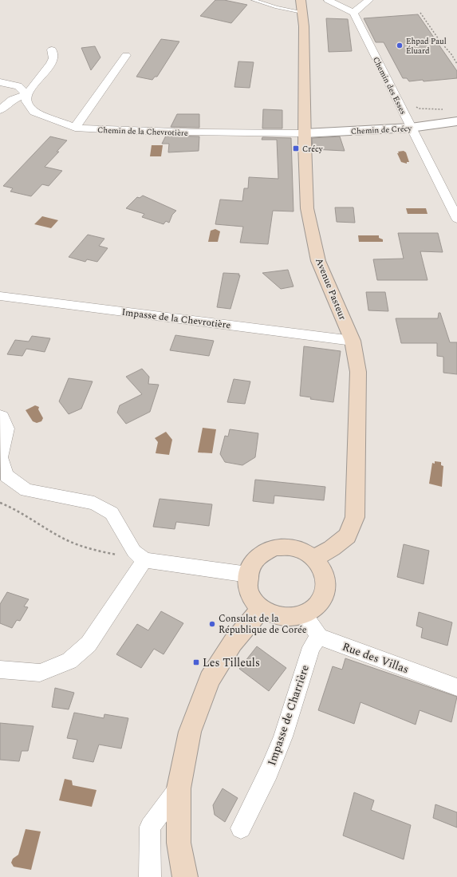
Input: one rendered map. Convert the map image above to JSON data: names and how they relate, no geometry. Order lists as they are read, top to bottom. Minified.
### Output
{"streets":{"main road":["Avenue Pasteur"],"street":["Chemin des Esses","Chemin de Crécy","Chemin de la Chevrotière","Impasse de la Chevrotière","Rue des Villas","Impasse de Charrière"]},"crossings":[["Chemin des Esses","Chemin de Crécy"],["Chemin de Crécy","Chemin de la Chevrotière"],["Chemin de Crécy","Avenue Pasteur"],["Chemin de la Chevrotière","Avenue Pasteur"],["Avenue Pasteur","Impasse de la Chevrotière"],["Rue des Villas","Impasse de Charrière"]],"places":{"other":["Ehpad Paul Éluard","Consulat de la République de Corée"],"transit":["Crécy","Les Tilleuls"]}}
